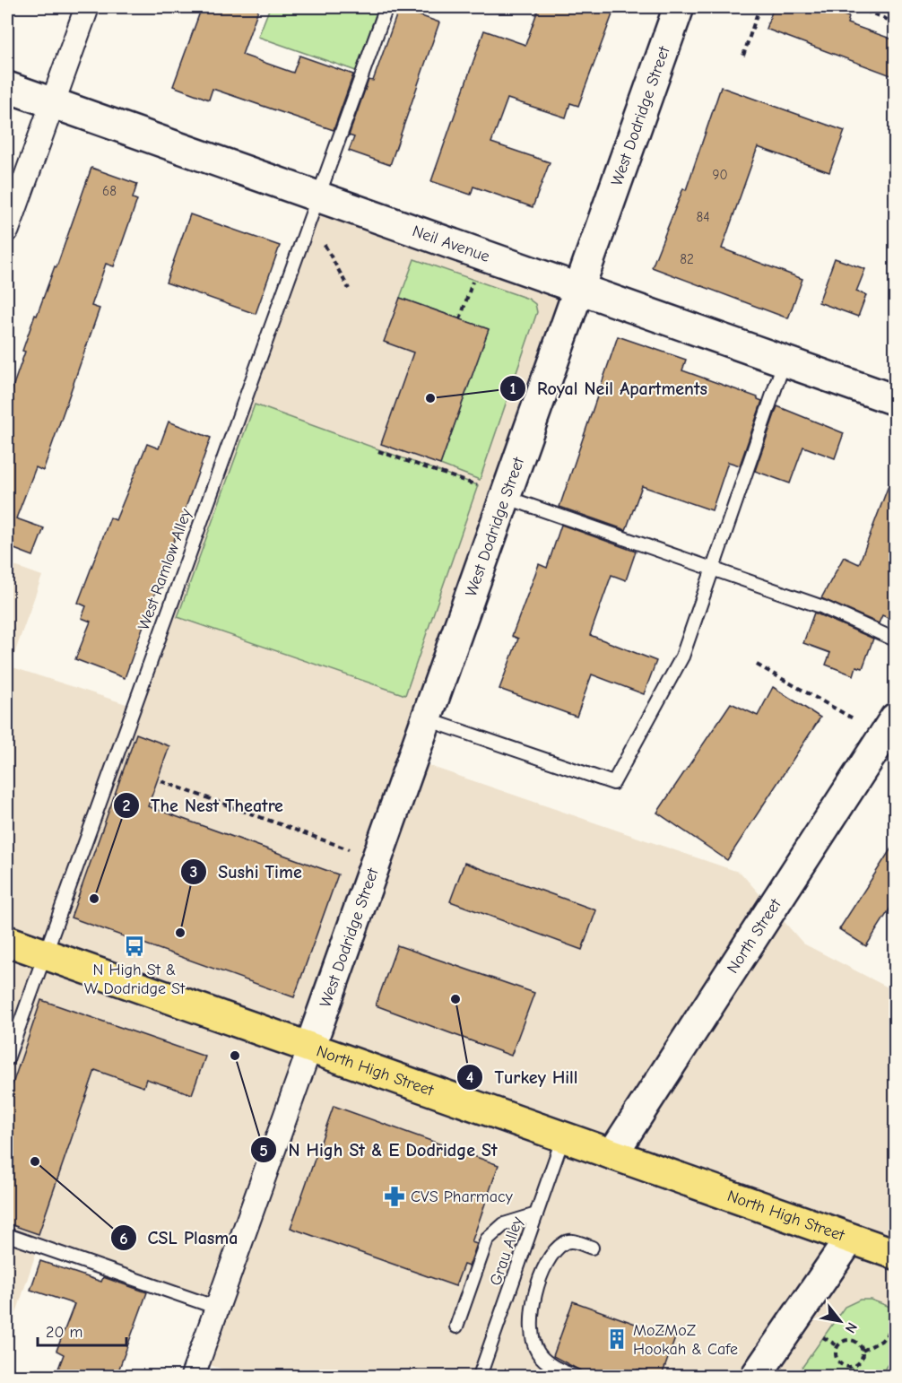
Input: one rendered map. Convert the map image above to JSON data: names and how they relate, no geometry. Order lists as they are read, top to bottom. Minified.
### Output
{"streets":{"main road":["North High Street"],"street":["West Dodridge Street","Neil Avenue","North Street"],"lane":["West Ramlow Alley","Grau Alley"]},"crossings":[["West Dodridge Street","Neil Avenue"],["West Dodridge Street","North High Street"],["Neil Avenue","West Ramlow Alley"],["West Ramlow Alley","North High Street"],["North Street","North High Street"],["North High Street","Grau Alley"]],"places":{"other":["Royal Neil Apartments","The Nest Theatre","Sushi Time","Turkey Hill","N High St & E Dodridge St","CSL Plasma"],"bus stop":["N High St & W Dodridge St"],"pharmacy":["CVS Pharmacy"],"building":["MoZMoZ Hookah & Cafe"]},"house_numbers":["90","68","84","82"],"scale_bar":"20 m","north":"bottom right"}
